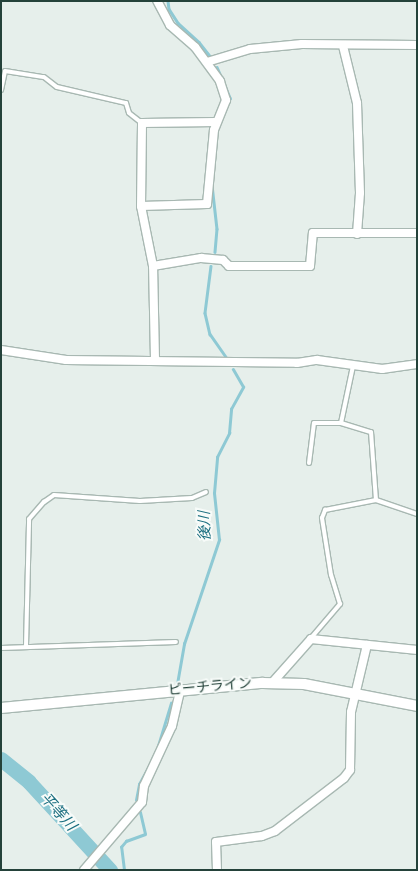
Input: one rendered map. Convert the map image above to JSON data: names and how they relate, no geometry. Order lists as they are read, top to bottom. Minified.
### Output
{"streets":{"street":["ピーチライン"]},"water":["後川","平等川"]}
